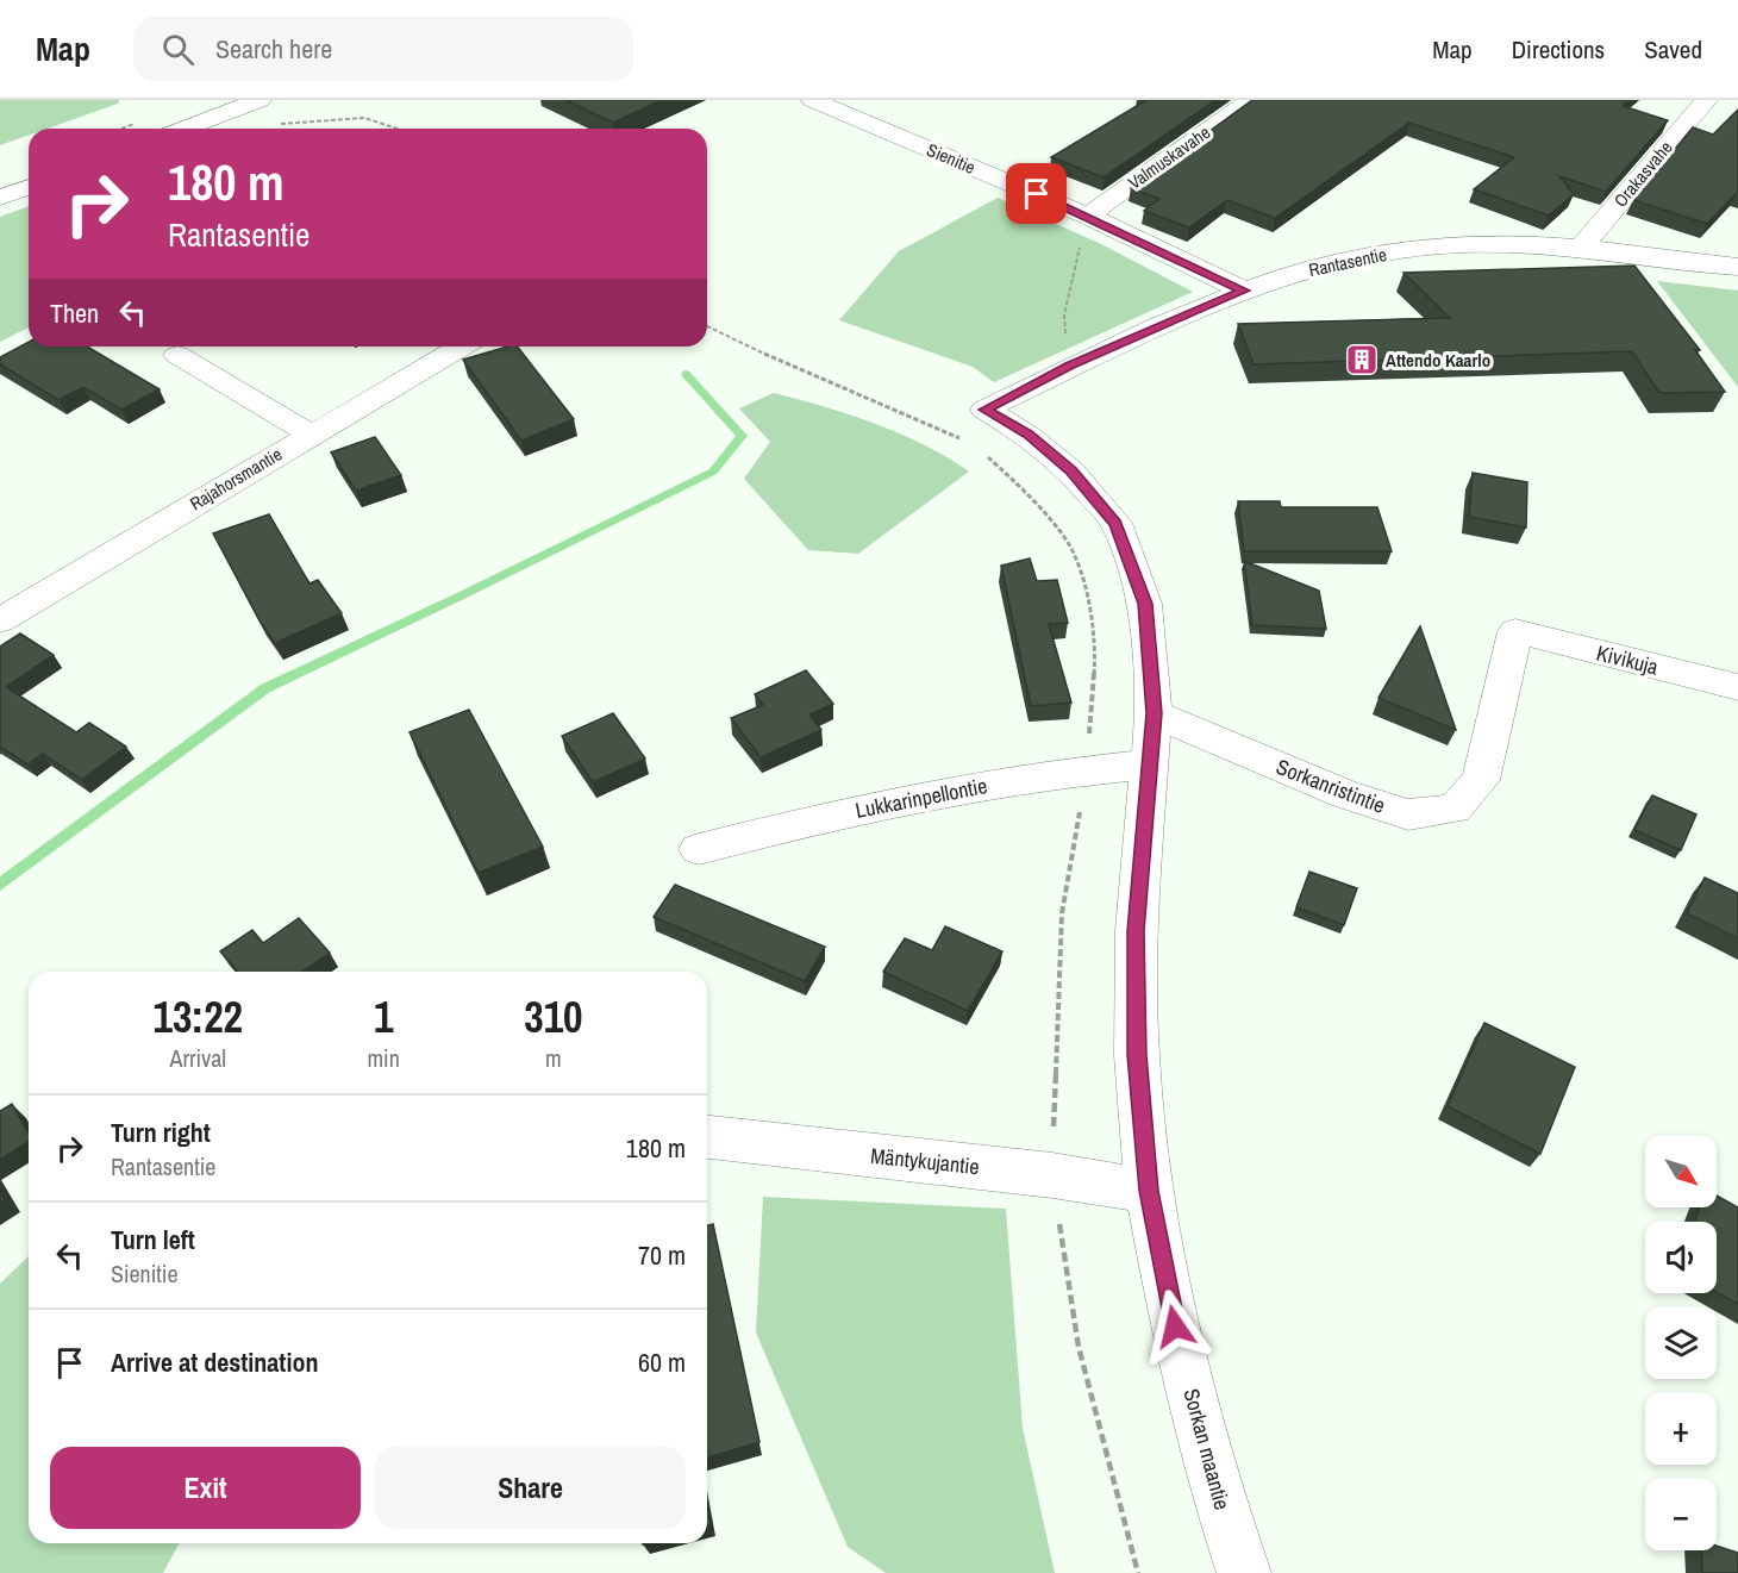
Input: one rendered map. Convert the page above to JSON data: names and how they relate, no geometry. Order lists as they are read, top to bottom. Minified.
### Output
{"streets":{"street":["Valmuskavahe","Sienitie","Orakasvahe","Rantasentie","Rajahorsmantie","Kivikuja","Sorkanristintie","Lukkarinpellontie","Mäntykujantie","Sorkan maantie"]},"crossings":[["Valmuskavahe","Sienitie"],["Sienitie","Rantasentie"],["Orakasvahe","Rantasentie"],["Rantasentie","Sorkan maantie"],["Kivikuja","Sorkanristintie"],["Sorkanristintie","Sorkan maantie"],["Lukkarinpellontie","Sorkan maantie"],["Mäntykujantie","Sorkan maantie"]],"places":{"building":["Attendo Kaarlo"]},"north":"bottom right","page":{"header":"Map","search":"Search here","nav":["Map","Directions","Saved"],"turn":["180 m","Rantasentie"],"then":"Then","eta":["13:22","Arrival","1","min","310","m"],"list":[{"name":"Turn right","note":"Rantasentie","value":"180 m"},{"name":"Turn left","note":"Sienitie","value":"70 m"},{"name":"Arrive at destination","value":"60 m"}],"map_buttons":["+","−"],"buttons":["Exit","Share"]}}
